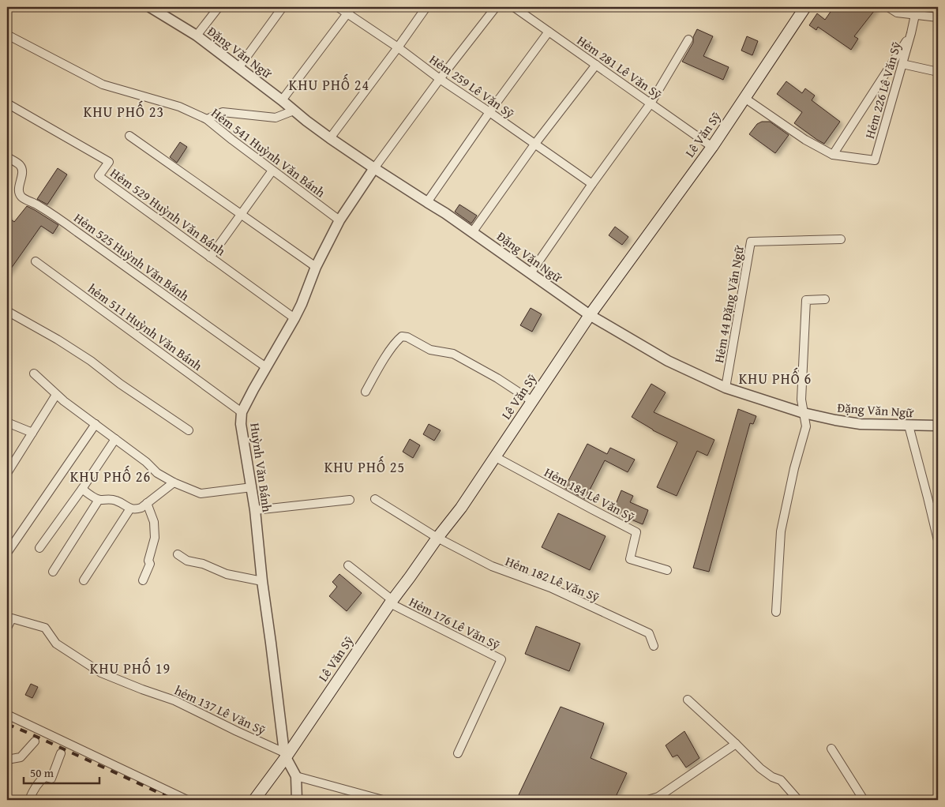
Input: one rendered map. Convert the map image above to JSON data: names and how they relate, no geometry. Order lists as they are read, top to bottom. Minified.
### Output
{"streets":{"main road":["Lê Văn Sỹ"],"street":["Đặng Văn Ngữ","Hẻm 281 Lê Văn Sỹ","Hẻm 259 Lê Văn Sỹ","Hẻm 226 Lê Văn Sỹ","Hẻm 541 Huỳnh Văn Bánh","Hẻm 529 Huỳnh Văn Bánh","Hẻm 525 Huỳnh Văn Bánh","Hẻm 44 Đặng Văn Ngữ","hẻm 511 Huỳnh Văn Bánh","Huỳnh Văn Bánh","Hẻm 184 Lê Văn Sỹ","Hẻm 182 Lê Văn Sỹ","Hẻm 176 Lê Văn Sỹ","hẻm 137 Lê Văn Sỹ"]},"crossings":[["Đặng Văn Ngữ","Lê Văn Sỹ"],["Đặng Văn Ngữ","Hẻm 44 Đặng Văn Ngữ"],["Đặng Văn Ngữ","Huỳnh Văn Bánh"],["Hẻm 281 Lê Văn Sỹ","Lê Văn Sỹ"],["Hẻm 226 Lê Văn Sỹ","Lê Văn Sỹ"],["Lê Văn Sỹ","Huỳnh Văn Bánh"],["Lê Văn Sỹ","Hẻm 184 Lê Văn Sỹ"],["Lê Văn Sỹ","Hẻm 182 Lê Văn Sỹ"],["Lê Văn Sỹ","Hẻm 176 Lê Văn Sỹ"],["Lê Văn Sỹ","hẻm 137 Lê Văn Sỹ"],["Hẻm 541 Huỳnh Văn Bánh","Hẻm 529 Huỳnh Văn Bánh"],["Hẻm 541 Huỳnh Văn Bánh","Huỳnh Văn Bánh"],["Hẻm 529 Huỳnh Văn Bánh","Huỳnh Văn Bánh"],["Hẻm 525 Huỳnh Văn Bánh","Huỳnh Văn Bánh"],["hẻm 511 Huỳnh Văn Bánh","Huỳnh Văn Bánh"],["Huỳnh Văn Bánh","hẻm 137 Lê Văn Sỹ"]],"districts":["KHU PHỐ 24","KHU PHỐ 23","KHU PHỐ 6","KHU PHỐ 25","KHU PHỐ 26","KHU PHỐ 19"],"scale_bar":"50 m"}
